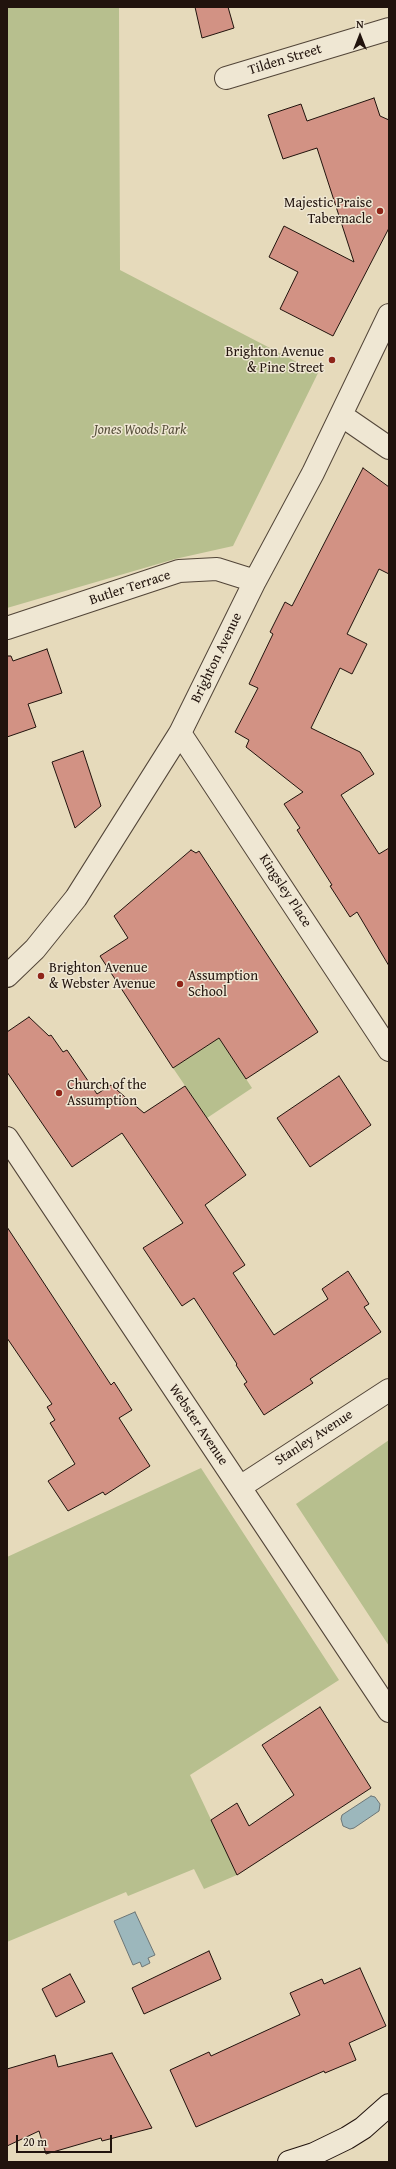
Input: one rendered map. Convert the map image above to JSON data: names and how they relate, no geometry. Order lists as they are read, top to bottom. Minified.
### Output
{"streets":{"street":["Tilden Street","Butler Terrace","Brighton Avenue","Kingsley Place","Webster Avenue","Stanley Avenue"]},"crossings":[["Butler Terrace","Brighton Avenue"],["Brighton Avenue","Kingsley Place"],["Webster Avenue","Stanley Avenue"]],"parks":["Jones Woods Park"],"places":["Majestic Praise Tabernacle","Brighton Avenue & Pine Street","Brighton Avenue & Webster Avenue","Assumption School","Church of the Assumption"],"scale_bar":"20 m","north":"top"}
